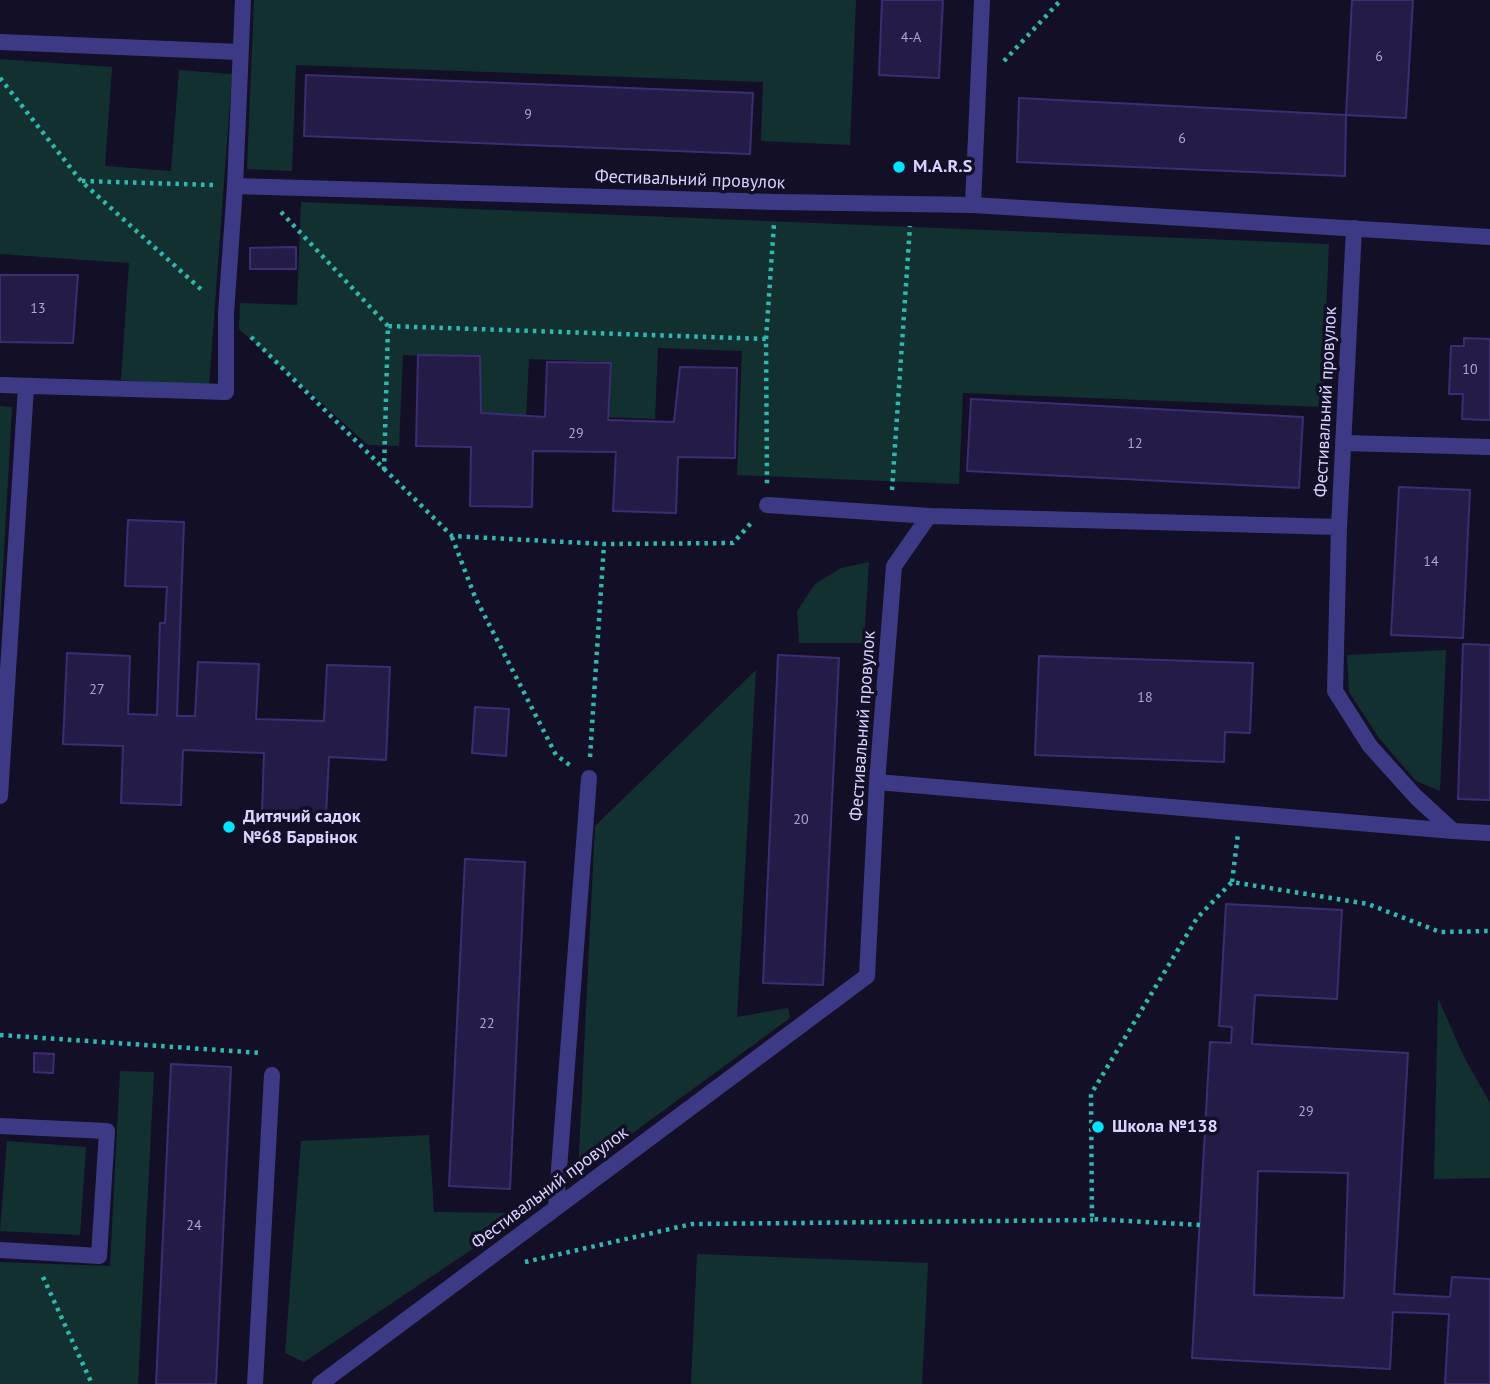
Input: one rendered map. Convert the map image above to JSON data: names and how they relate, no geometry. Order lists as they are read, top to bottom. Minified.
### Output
{"streets":{"lane":["Фестивальний провулок"]},"places":["M.A.R.S","Дитячий садок №68 Барвінок","Школа №138"],"house_numbers":["4-А","6","9","6","13","10","29","12","14","27","18","20","22","29","24"]}
